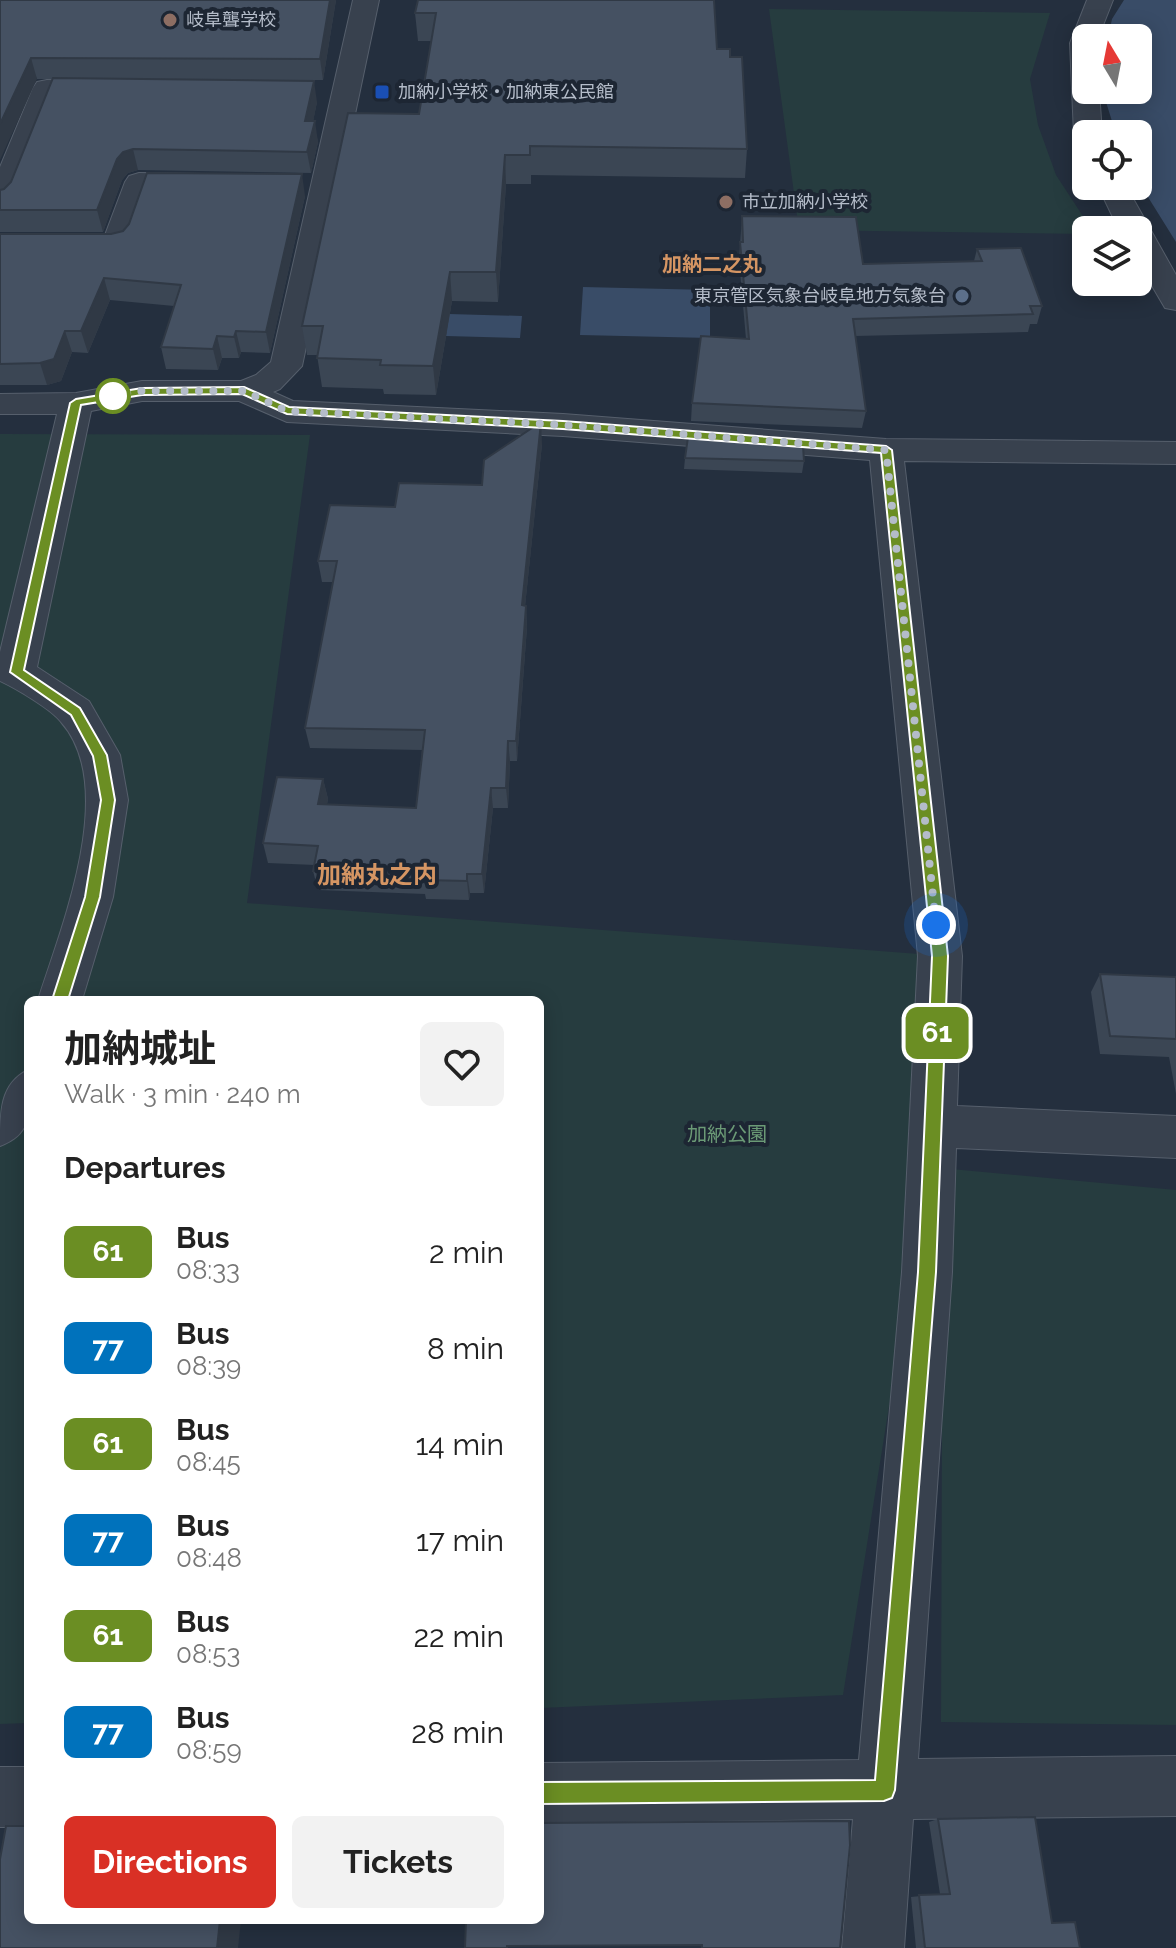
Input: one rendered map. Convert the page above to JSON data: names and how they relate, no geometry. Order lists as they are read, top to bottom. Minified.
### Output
{"districts":["加納二之丸","加納丸之内"],"parks":["加納公園"],"places":{"other":["岐阜聾学校","市立加納小学校","東京管区気象台岐阜地方気象台"],"transit":["加納小学校・加納東公民館"]},"lines":["bus line 61"],"north":"top","page":{"on_map":"61","heading":[["加納城址","Walk · 3 min · 240 m"],"Departures"],"list":[{"mark":"61","name":"Bus","note":"08:33","value":"2 min"},{"mark":"77","name":"Bus","note":"08:39","value":"8 min"},{"mark":"61","name":"Bus","note":"08:45","value":"14 min"},{"mark":"77","name":"Bus","note":"08:48","value":"17 min"},{"mark":"61","name":"Bus","note":"08:53","value":"22 min"},{"mark":"77","name":"Bus","note":"08:59","value":"28 min"}],"buttons":["Directions","Tickets"]}}
